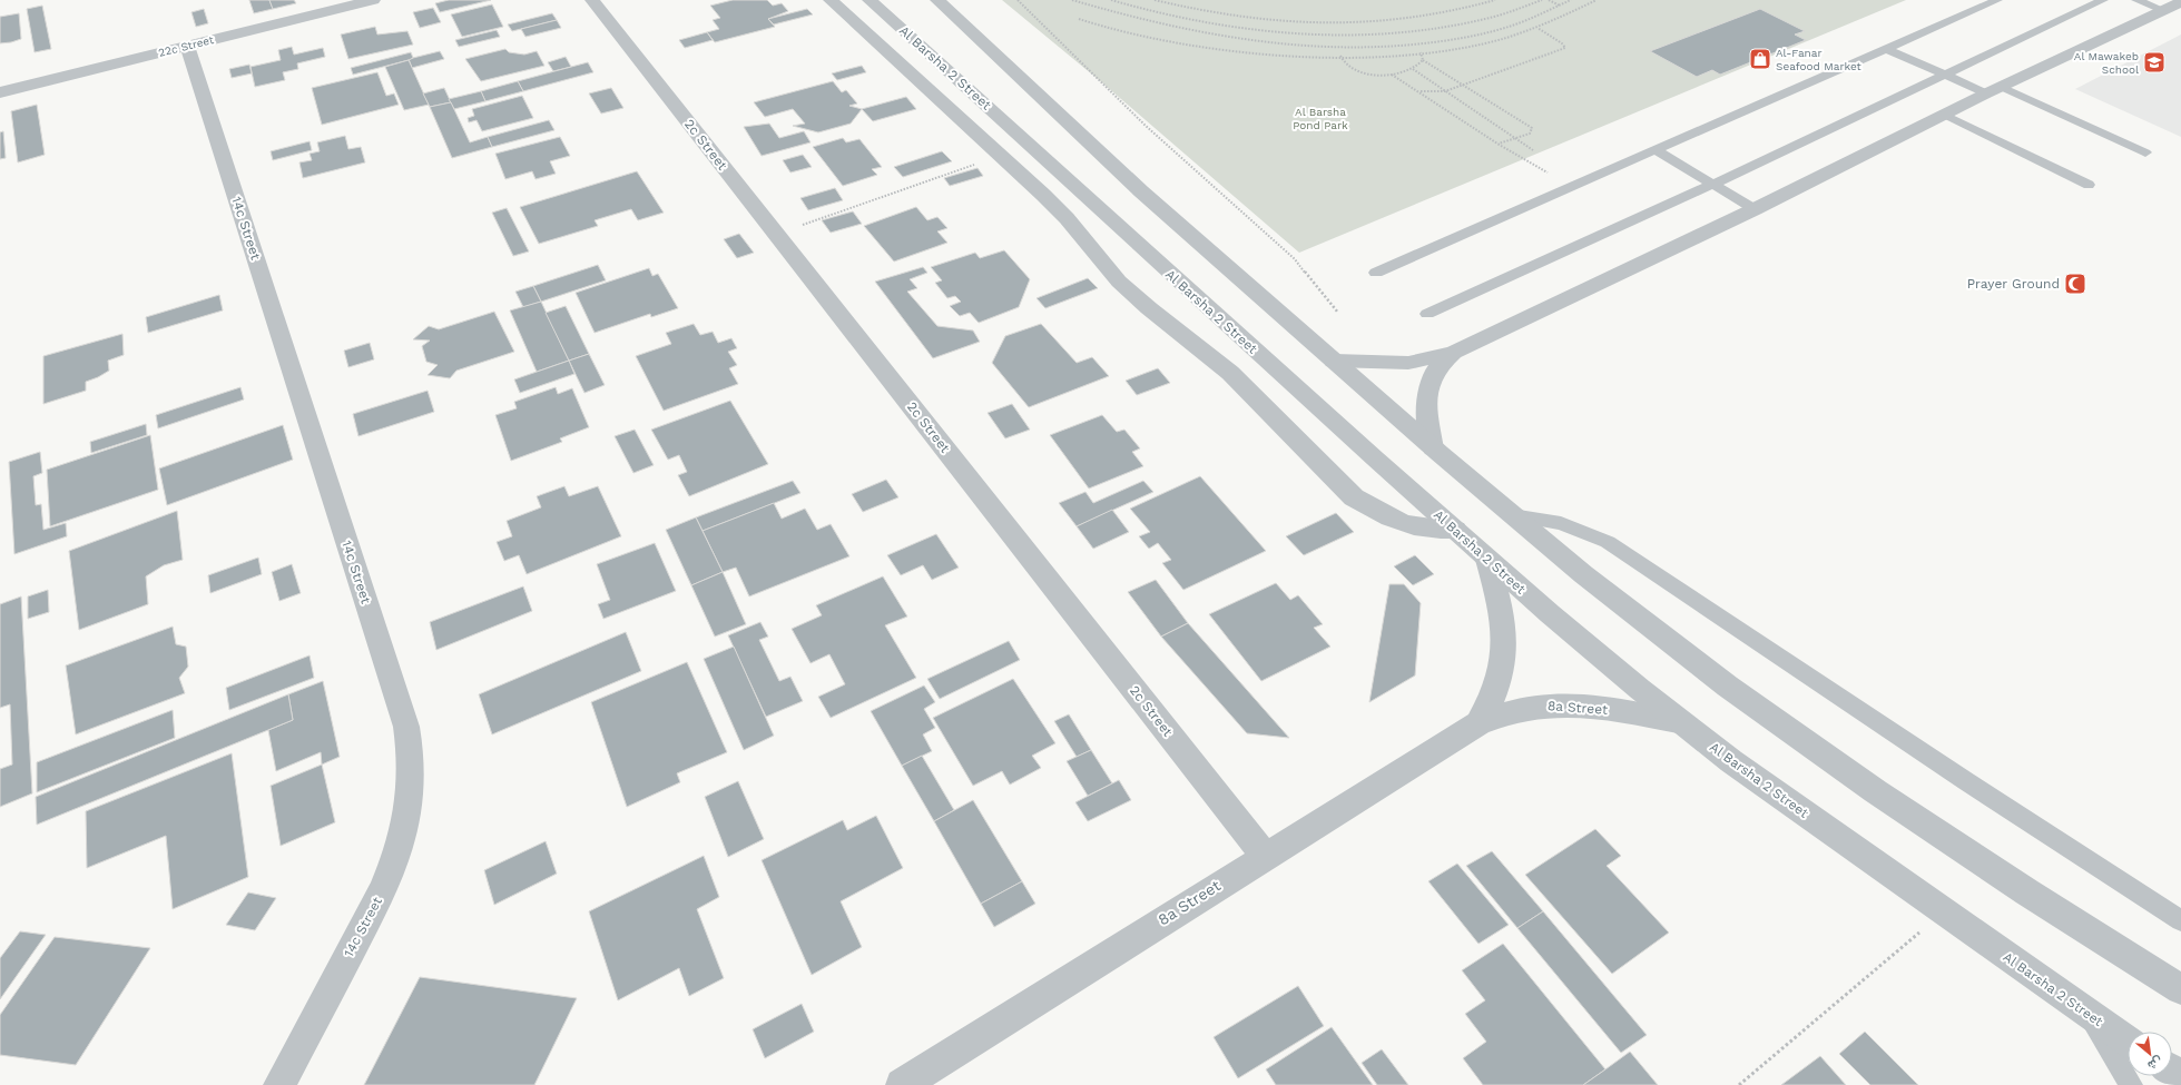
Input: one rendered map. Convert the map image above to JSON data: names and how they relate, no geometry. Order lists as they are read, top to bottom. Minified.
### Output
{"streets":{"street":["22c Street","Al Barsha 2 Street","2c Street","14c Street","8a Street"]},"crossings":[["22c Street","14c Street"],["Al Barsha 2 Street","8a Street"],["2c Street","8a Street"]],"parks":["Al Barsha Pond Park"],"places":{"shop":["Al-Fanar Seafood Market"],"school or university":["Al Mawakeb School"],"mosque":["Prayer Ground"]},"north":"bottom right"}
